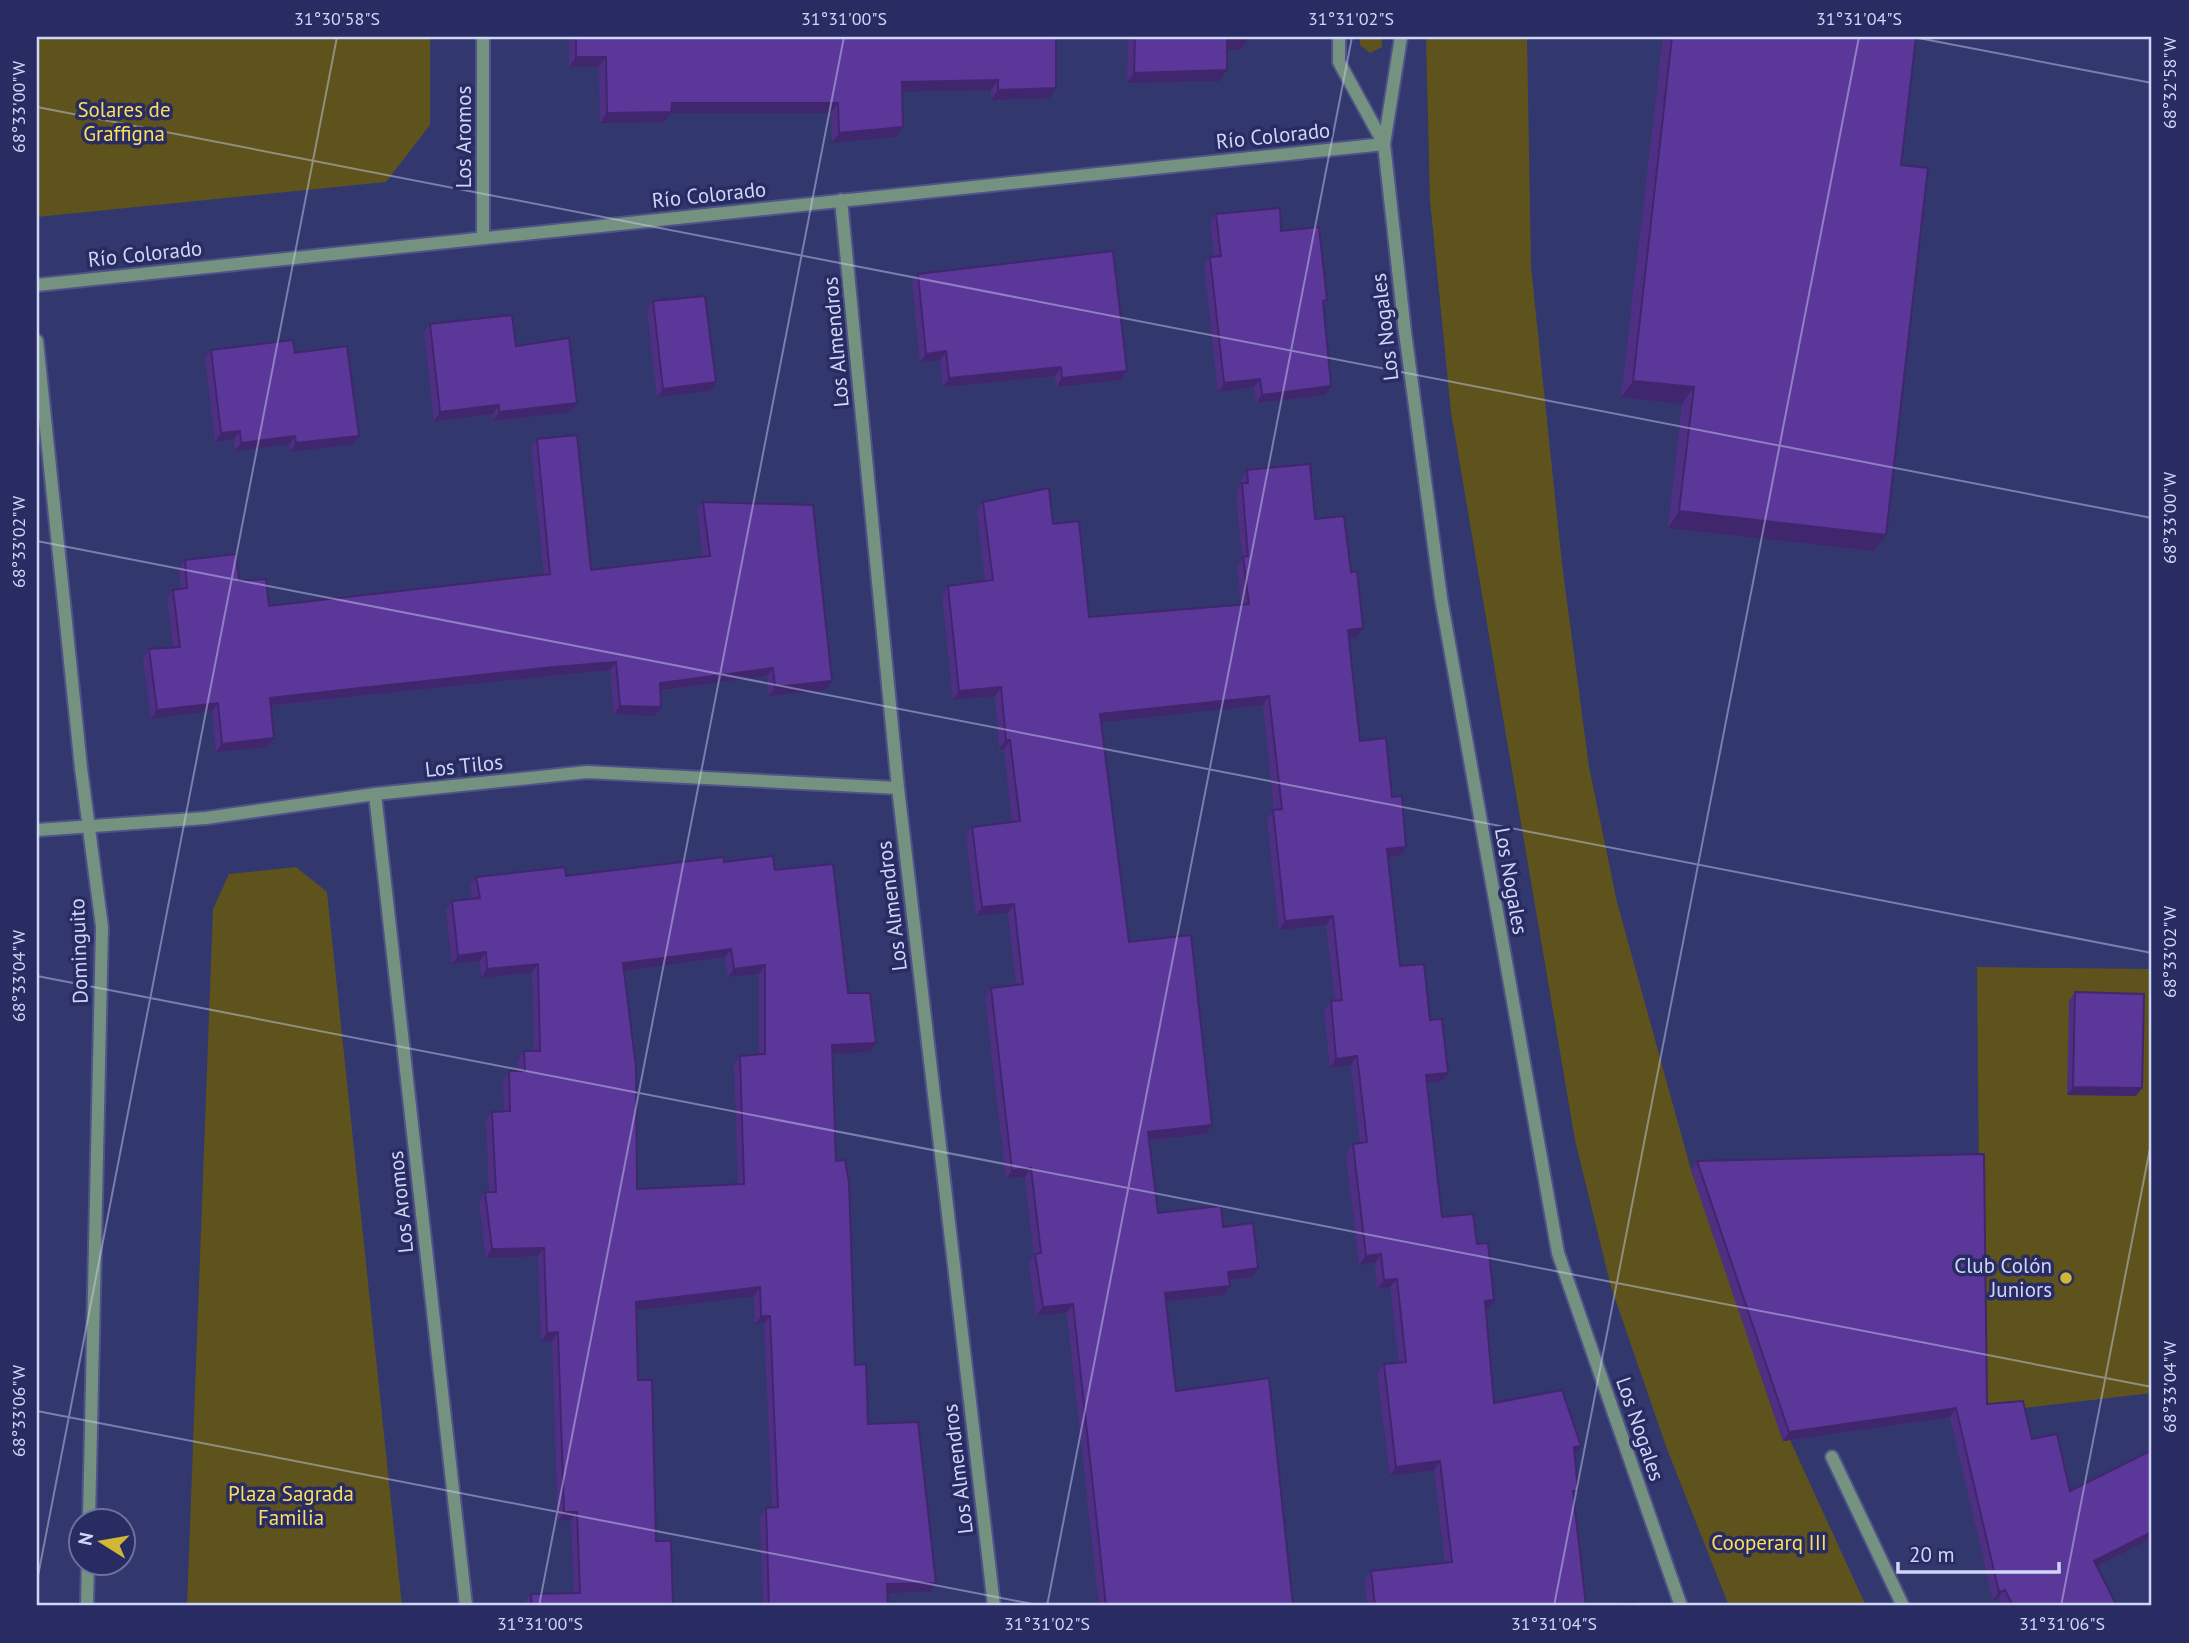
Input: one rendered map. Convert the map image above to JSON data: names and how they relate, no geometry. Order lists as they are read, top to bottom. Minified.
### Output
{"streets":{"street":["Río Colorado","Los Aromos","Los Nogales","Los Almendros","Los Tilos","Dominguito"]},"crossings":[["Río Colorado","Los Aromos"],["Río Colorado","Los Nogales"],["Río Colorado","Los Almendros"],["Los Aromos","Los Tilos"],["Los Almendros","Los Tilos"],["Los Tilos","Dominguito"]],"parks":["Solares de Graffigna","Plaza Sagrada Familia","Cooperarq III"],"places":["Club Colón Juniors"],"scale_bar":"20 m","north":"left","coordinates":["31°30'58\"S","31°31'00\"S","31°31'02\"S","31°31'04\"S","68°32'58\"W","68°33'00\"W","68°33'02\"W","68°33'04\"W","68°33'06\"W","31°31'06\"S"]}
